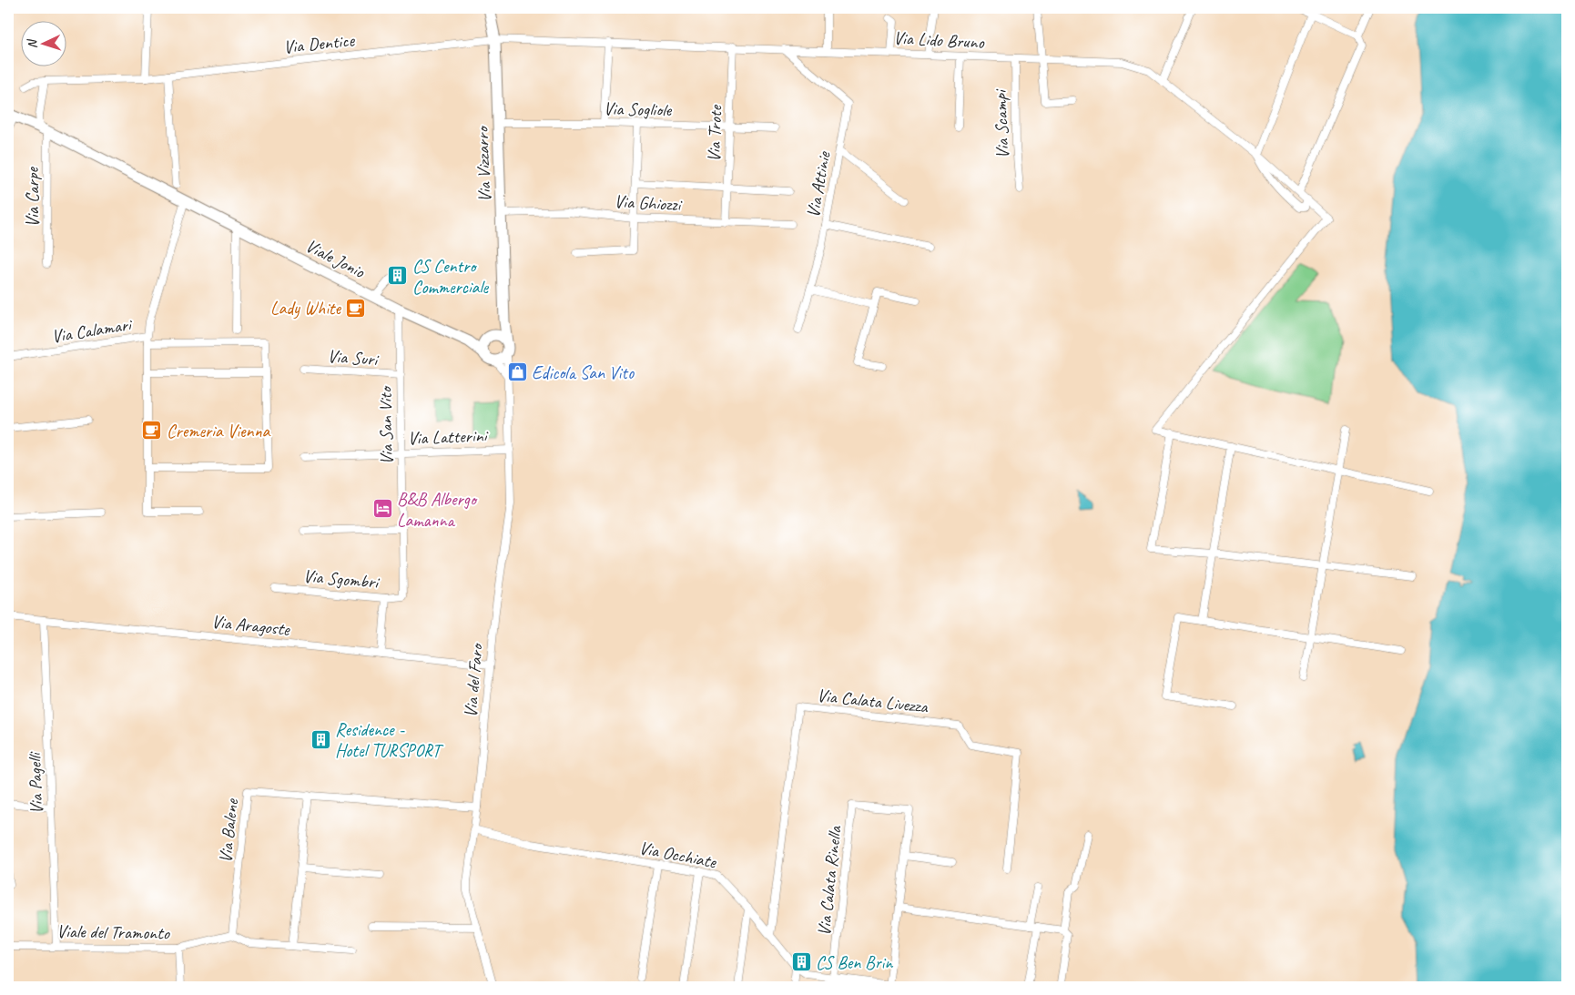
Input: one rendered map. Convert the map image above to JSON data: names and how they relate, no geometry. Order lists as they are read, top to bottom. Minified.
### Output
{"streets":{"street":["Via Lido Bruno","Via Dentice","Via Sogliole","Via Scampi","Via Trote","Via Vizzarro","Via Attinie","Via Carpe","Via Ghiozzi","Viale Jonio","Via Calamari","Via Suri","Via San Vito","Via Latterini","Via Sgombri","Via Aragoste","Via del Faro","Via Calata Livezza","Via Pagelli","Via Balene","Via Occhiate","Via Calata Rinella","Viale del Tramonto"]},"crossings":[["Via Lido Bruno","Via Dentice"],["Via Lido Bruno","Via Scampi"],["Via Lido Bruno","Via Trote"],["Via Lido Bruno","Via Vizzarro"],["Via Lido Bruno","Via Attinie"],["Via Dentice","Via Vizzarro"],["Via Sogliole","Via Trote"],["Via Sogliole","Via Vizzarro"],["Via Trote","Via Ghiozzi"],["Via Vizzarro","Via Ghiozzi"],["Via Vizzarro","Viale Jonio"],["Via Vizzarro","Via del Faro"],["Via Carpe","Viale Jonio"],["Viale Jonio","Via Calamari"],["Viale Jonio","Via San Vito"],["Viale Jonio","Via del Faro"],["Via Suri","Via San Vito"],["Via San Vito","Via Latterini"],["Via San Vito","Via Sgombri"],["Via Latterini","Via del Faro"],["Via Aragoste","Via del Faro"],["Via Aragoste","Via Pagelli"],["Via del Faro","Via Balene"],["Via del Faro","Via Occhiate"],["Via Calata Livezza","Via Occhiate"],["Via Pagelli","Viale del Tramonto"],["Via Occhiate","Via Calata Rinella"]],"places":{"building":["CS Centro Commerciale","Residence - Hotel TURSPORT","CS Ben Brin"],"cafe":["Lady White","Cremeria Vienna"],"shop":["Edicola San Vito"],"hotel":["B&B Albergo Lamanna"]},"north":"left"}
